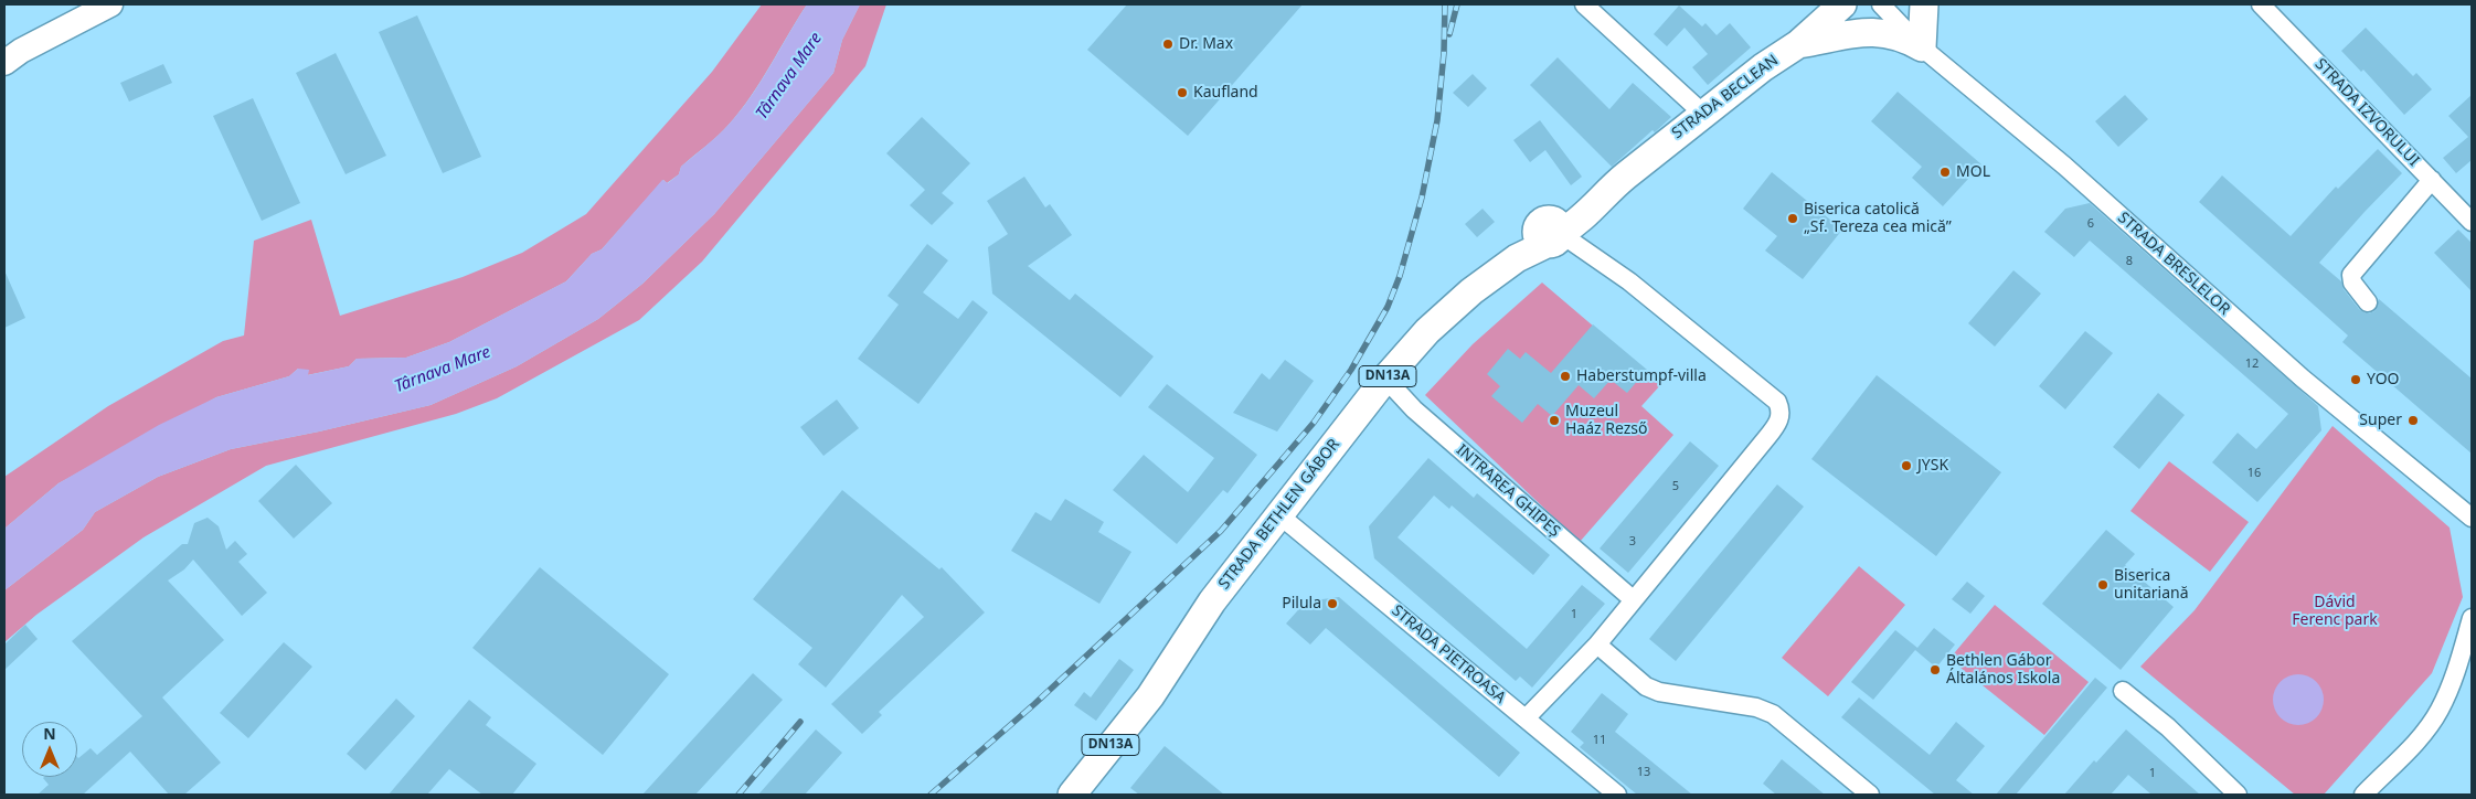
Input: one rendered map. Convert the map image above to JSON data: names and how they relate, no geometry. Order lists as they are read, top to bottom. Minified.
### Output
{"streets":{"main road":["STRADA BECLEAN","DN13A","STRADA BETHLEN GÁBOR"],"street":["STRADA IZVORULUI","STRADA BRESLELOR","INTRAREA GHIPEȘ","STRADA PIETROASA"]},"crossings":[["STRADA BECLEAN","STRADA BETHLEN GÁBOR"],["INTRAREA GHIPEȘ","STRADA BETHLEN GÁBOR"],["STRADA BETHLEN GÁBOR","STRADA PIETROASA"]],"water":["Târnava Mare"],"parks":["Dávid Ferenc park"],"places":["Dr. Max","Kaufland","MOL","Biserica catolică „Sf. Tereza cea mică”","Haberstumpf-villa","YOO","Muzeul Haáz Rezső","Super","JYSK","Biserica unitariană","Pilula","Bethlen Gábor Általános Iskola"],"house_numbers":["6","8","12","16","5","3","1","11","13","1"],"north":"top"}
